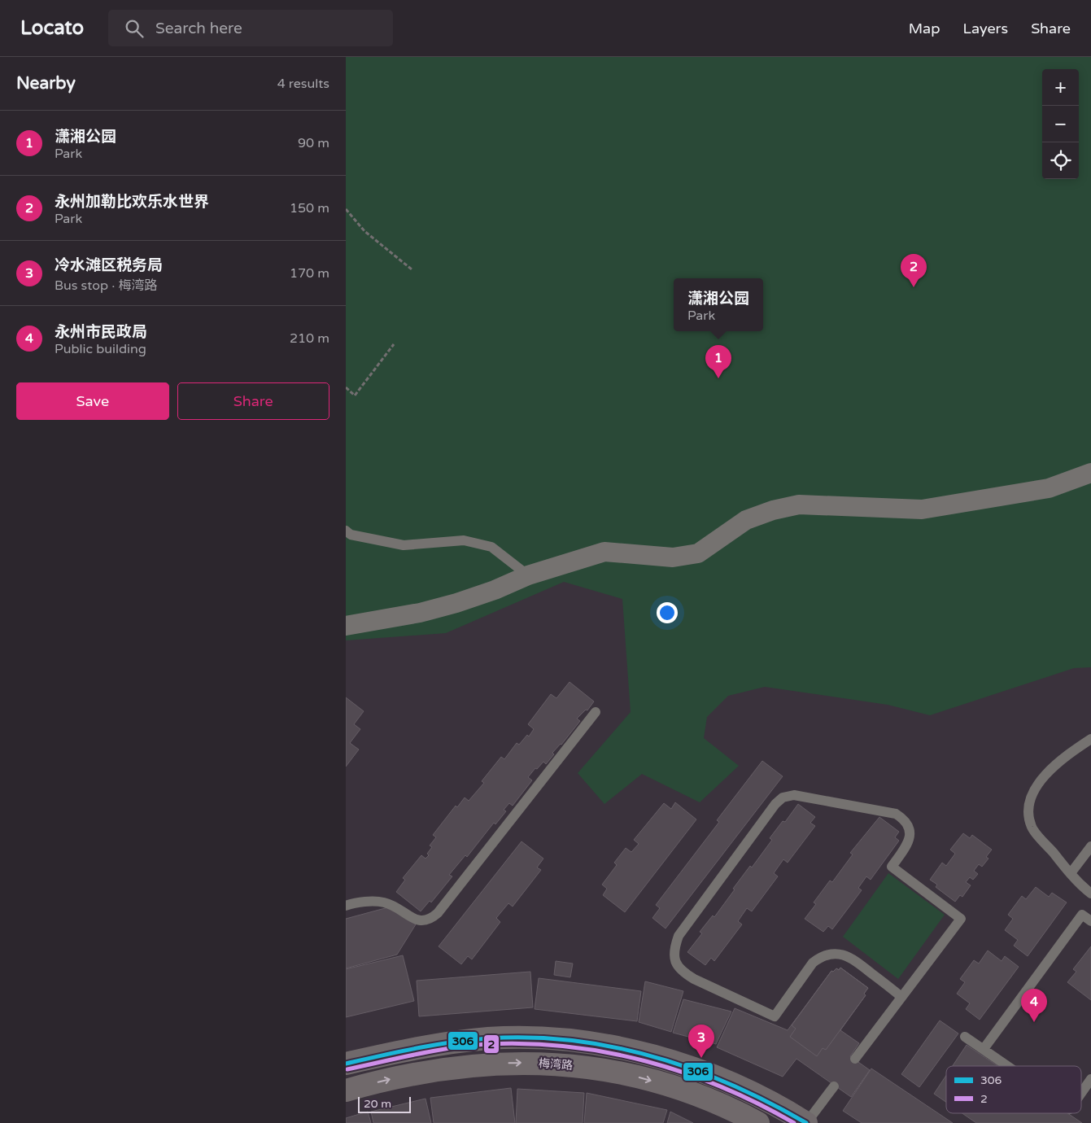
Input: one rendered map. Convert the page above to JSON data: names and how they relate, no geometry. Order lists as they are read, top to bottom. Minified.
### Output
{"streets":{"street":["梅湾路"]},"lines":["transit line 306","transit line 2"],"legend":["306","2"],"scale_bar":"20 m","page":{"header":"Locato","search":"Search here","nav":["Map","Layers","Share"],"heading":["Nearby","4 results"],"map_buttons":["+","−"],"list":[{"mark":"1","name":"潇湘公园","note":"Park","value":"90 m"},{"mark":"2","name":"永州加勒比欢乐水世界","note":"Park","value":"150 m"},{"mark":"3","name":"冷水滩区税务局","note":"Bus stop · 梅湾路","value":"170 m"},{"mark":"4","name":"永州市民政局","note":"Public building","value":"210 m"}],"pins":["2","1","4","3"],"popup":["潇湘公园","Park"],"buttons":["Save","Share"],"scale":"20 m"}}
